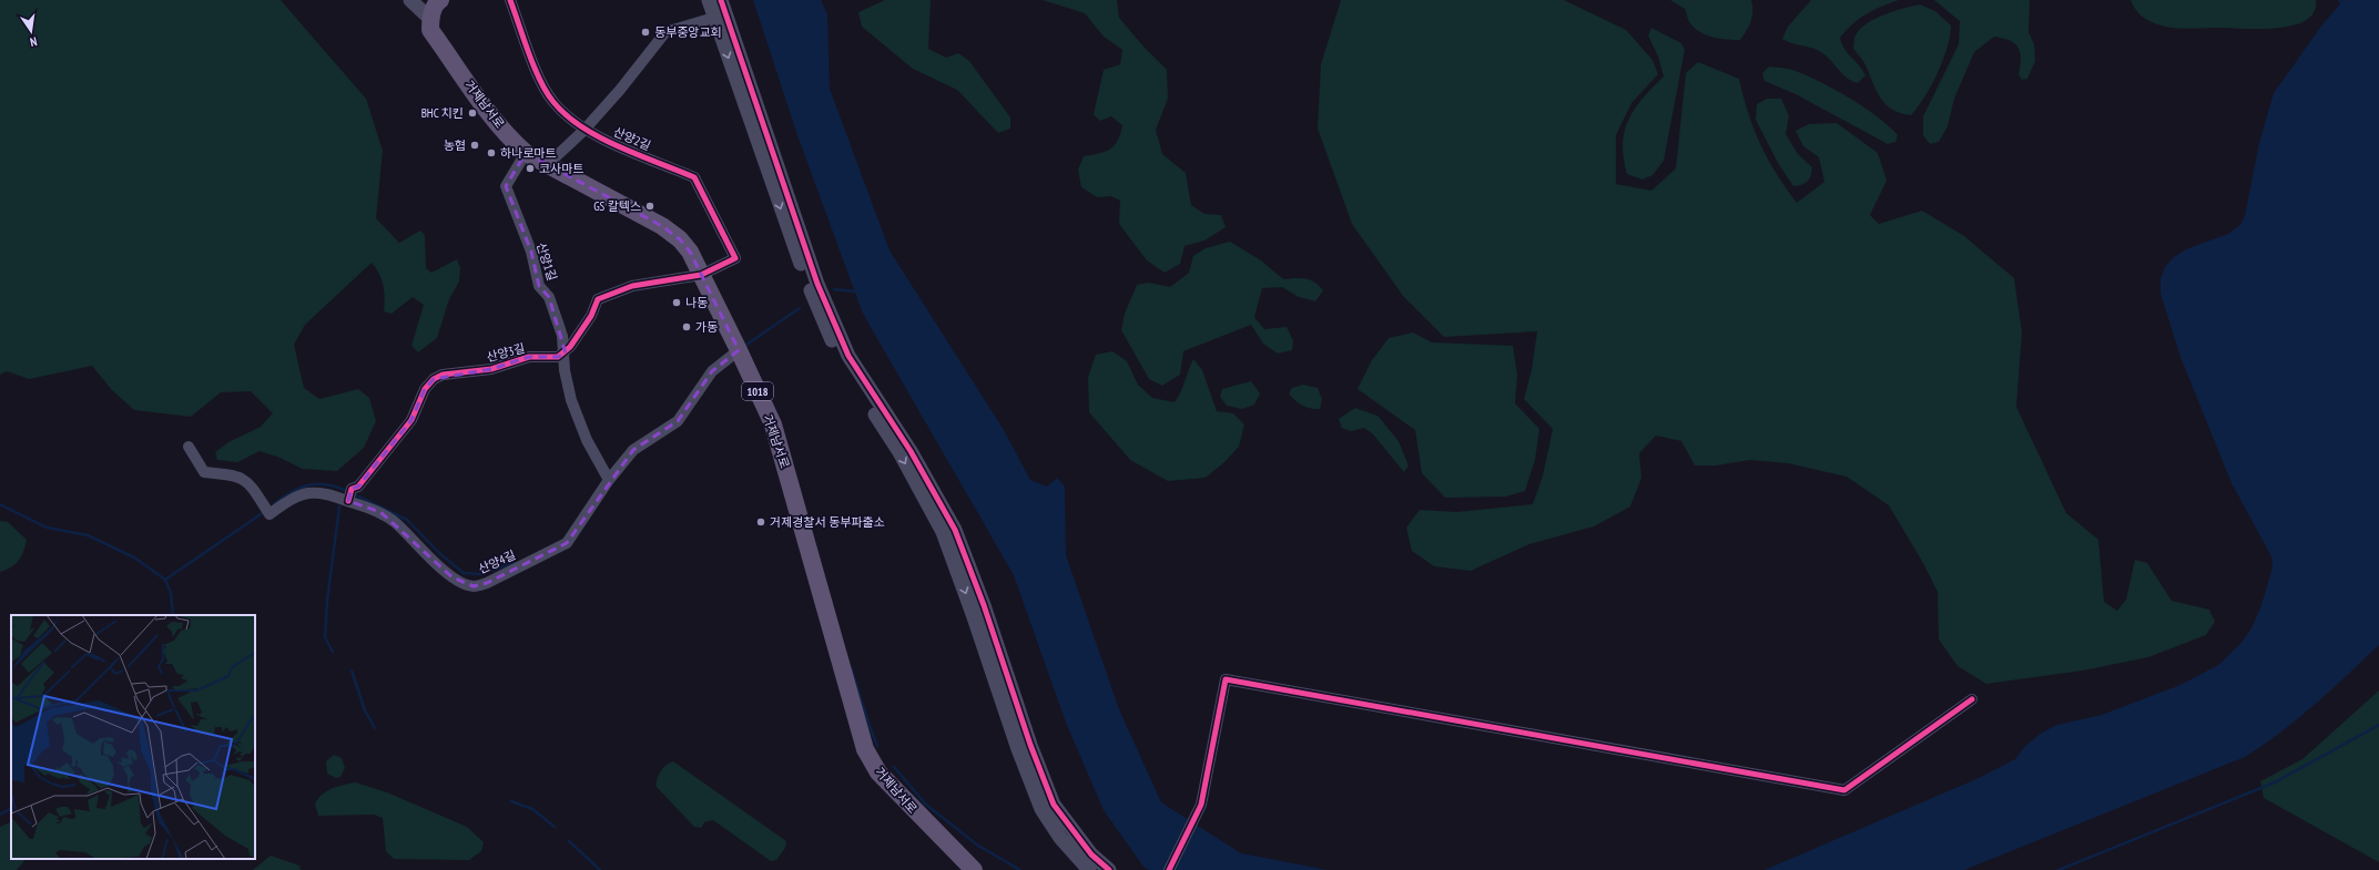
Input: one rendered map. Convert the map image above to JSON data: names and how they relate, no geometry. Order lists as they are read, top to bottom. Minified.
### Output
{"streets":{"main road":["거제남서로","1018"],"street":["산양2길","산양1길","산양3길","산양4길"]},"crossings":[["거제남서로","산양2길"],["거제남서로","산양1길"],["거제남서로","산양4길"],["산양1길","산양3길"],["산양1길","산양4길"],["산양3길","산양4길"]],"places":["동부중앙교회","BHC 치킨","농협","하나로마트","코사마트","GS 칼텍스","나동","가동","거제경찰서 동부파출소"],"north":"bottom"}
